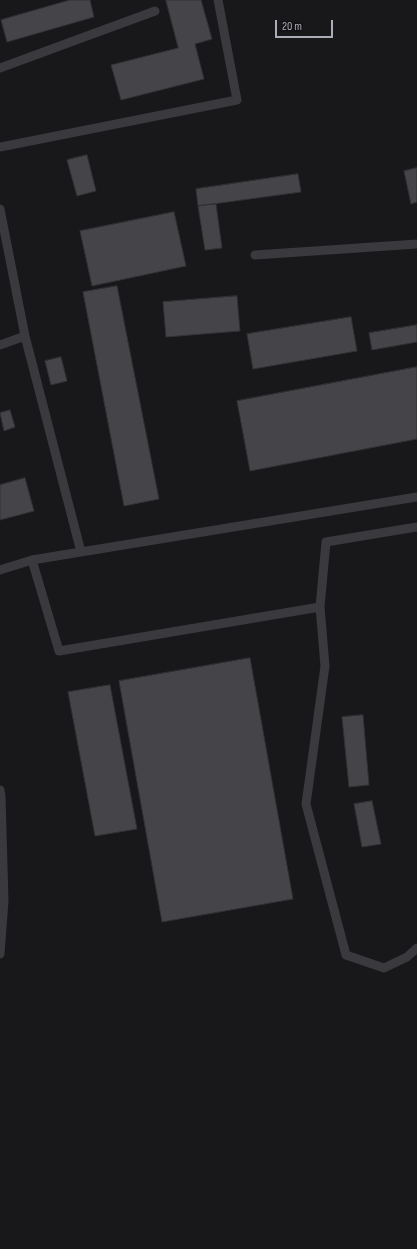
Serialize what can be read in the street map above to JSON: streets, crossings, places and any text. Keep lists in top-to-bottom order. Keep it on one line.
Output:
{"scale_bar":"20 m"}
